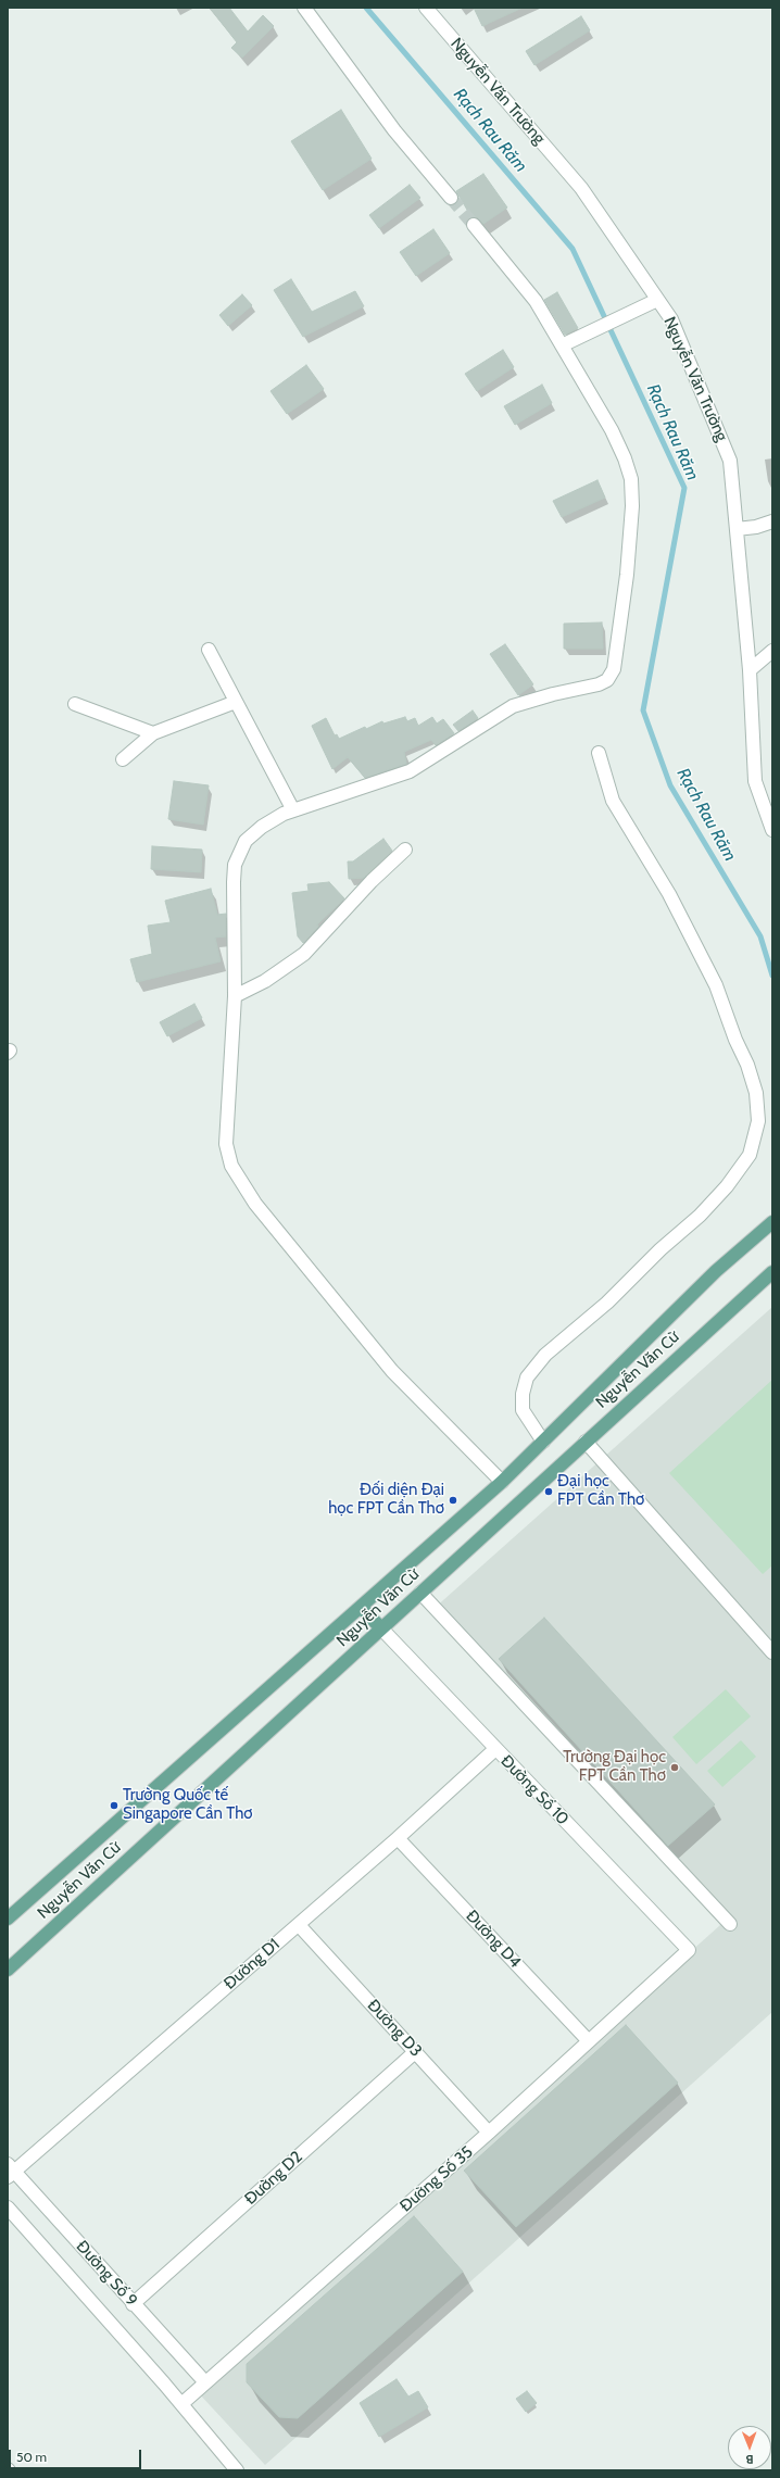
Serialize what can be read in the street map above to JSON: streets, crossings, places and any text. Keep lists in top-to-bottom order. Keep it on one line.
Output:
{"streets":{"main road":["Nguyễn Văn Cừ"],"street":["Nguyễn Văn Trường","Đường Số 10","Đường D4","Đường D1","Đường D3","Đường D2","Đường Số 35","Đường Số 9"]},"crossings":[["Nguyễn Văn Cừ","Đường Số 10"],["Đường Số 10","Đường D1"],["Đường Số 10","Đường Số 35"],["Đường D4","Đường D1"],["Đường D4","Đường Số 35"],["Đường D1","Đường D3"],["Đường D1","Đường Số 9"],["Đường D3","Đường D2"],["Đường D3","Đường Số 35"],["Đường D2","Đường Số 9"],["Đường Số 35","Đường Số 9"]],"water":["Rạch Rau Răm"],"places":["Đại học FPT Cần Thơ","Đối diện Đại học FPT Cần Thơ","Trường Đại học FPT Cần Thơ","Trường Quốc tế Singapore Cần Thơ"],"scale_bar":"50 m","north":"bottom"}
